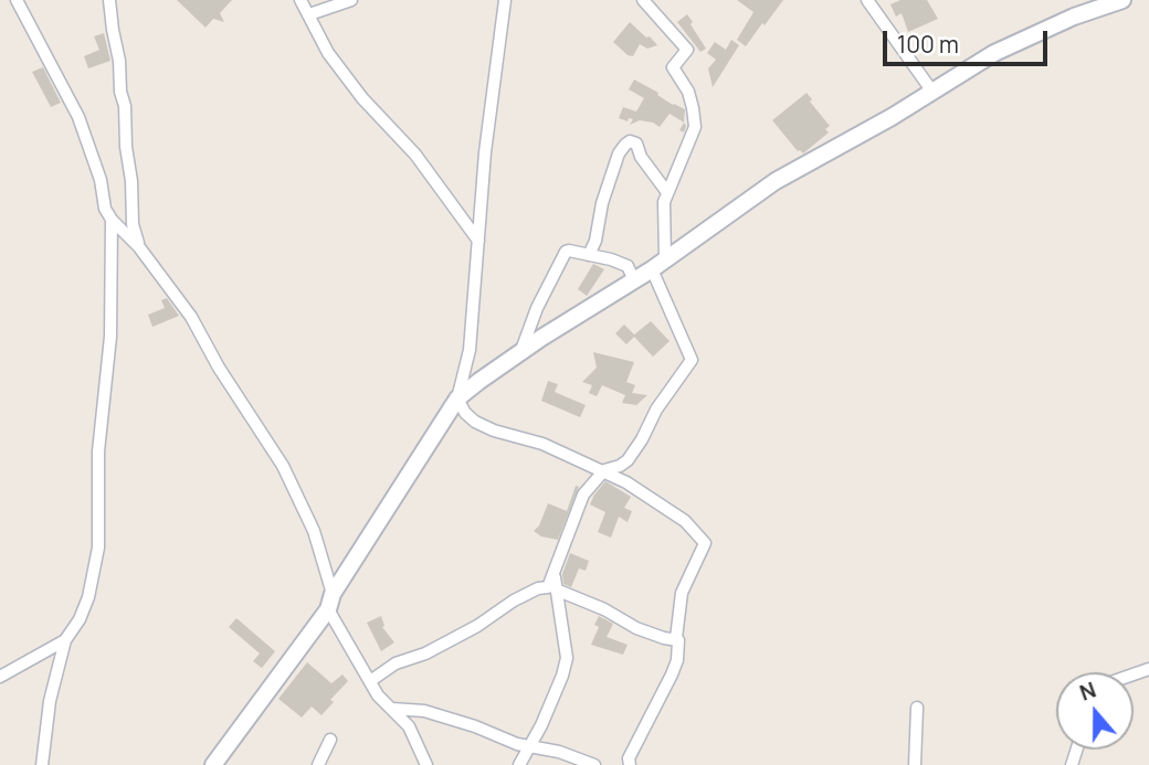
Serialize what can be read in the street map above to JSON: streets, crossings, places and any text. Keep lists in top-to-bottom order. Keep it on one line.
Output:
{"scale_bar":"100 m","north":"top"}
